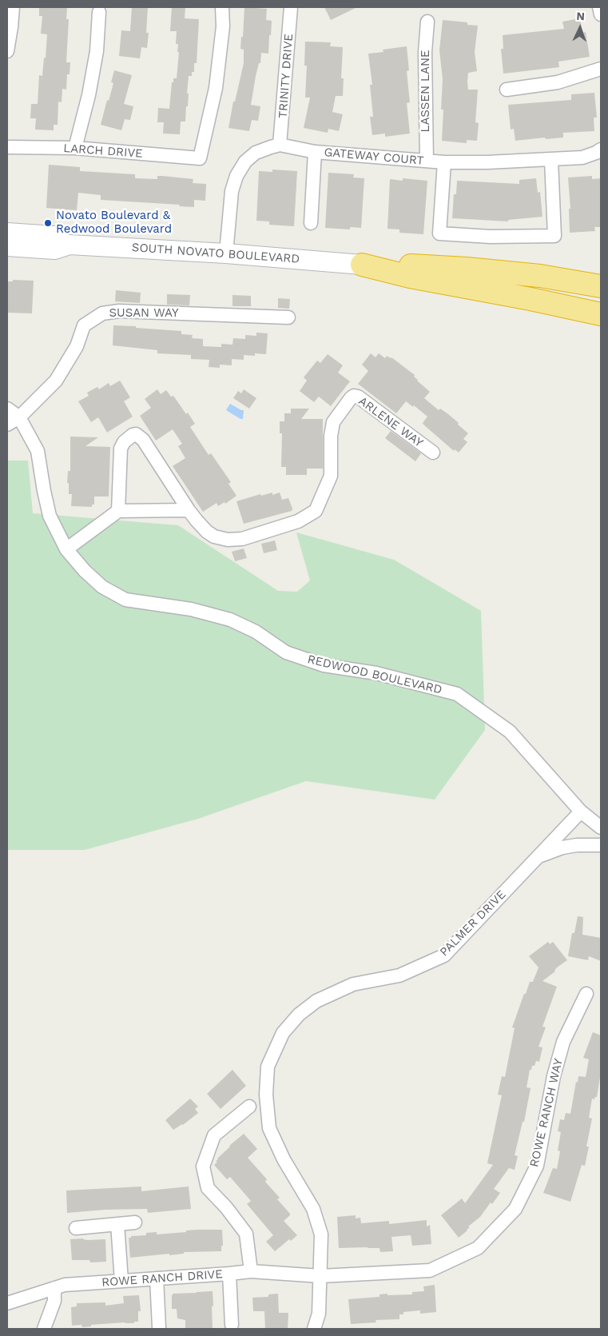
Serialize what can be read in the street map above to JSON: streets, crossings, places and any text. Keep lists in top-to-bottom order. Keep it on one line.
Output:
{"streets":{"main road":["SOUTH NOVATO BOULEVARD"],"street":["TRINITY DRIVE","LASSEN LANE","LARCH DRIVE","GATEWAY COURT","SUSAN WAY","ARLENE WAY","REDWOOD BOULEVARD","PALMER DRIVE","ROWE RANCH WAY","ROWE RANCH DRIVE"]},"crossings":[["TRINITY DRIVE","GATEWAY COURT"],["LASSEN LANE","GATEWAY COURT"],["GATEWAY COURT","SOUTH NOVATO BOULEVARD"],["SUSAN WAY","REDWOOD BOULEVARD"],["REDWOOD BOULEVARD","PALMER DRIVE"],["PALMER DRIVE","ROWE RANCH WAY"],["PALMER DRIVE","ROWE RANCH DRIVE"],["ROWE RANCH WAY","ROWE RANCH DRIVE"]],"places":["Novato Boulevard & Redwood Boulevard"],"north":"top"}
